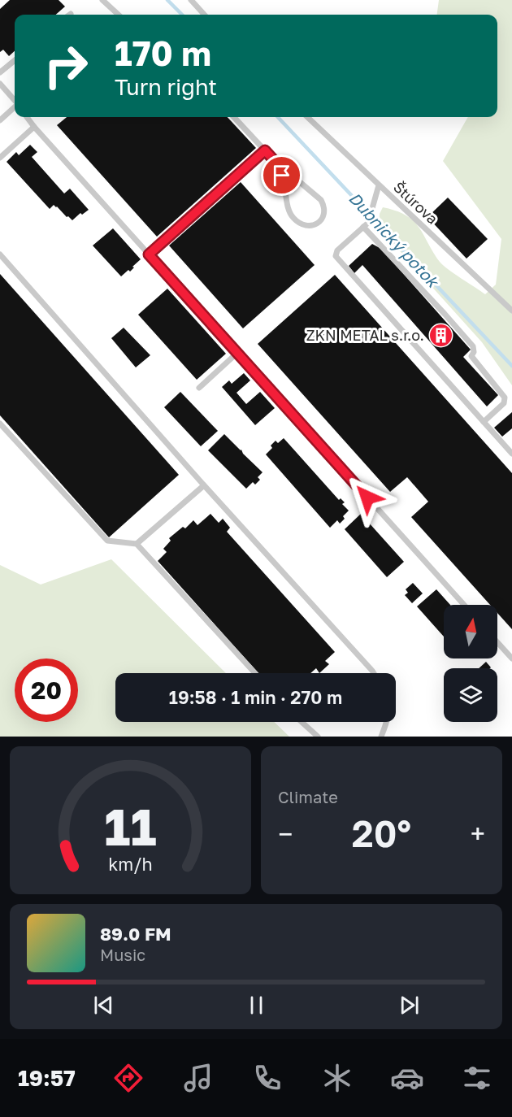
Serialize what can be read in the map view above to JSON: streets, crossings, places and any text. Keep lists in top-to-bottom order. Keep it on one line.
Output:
{"streets":{"lane":["Štúrova"]},"water":["Dubnický potok"],"places":{"building":["ZKN METAL s.r.o."]},"north":"top","page":{"turn":["170 m","Turn right"],"limit":"20","trip":"19:58 · 1 min · 270 m","tile":"Climate","heat":["−","20°","+"],"song":["89.0 FM","Music"],"tabs":"19:57","gauge":["11","km/h"]}}
